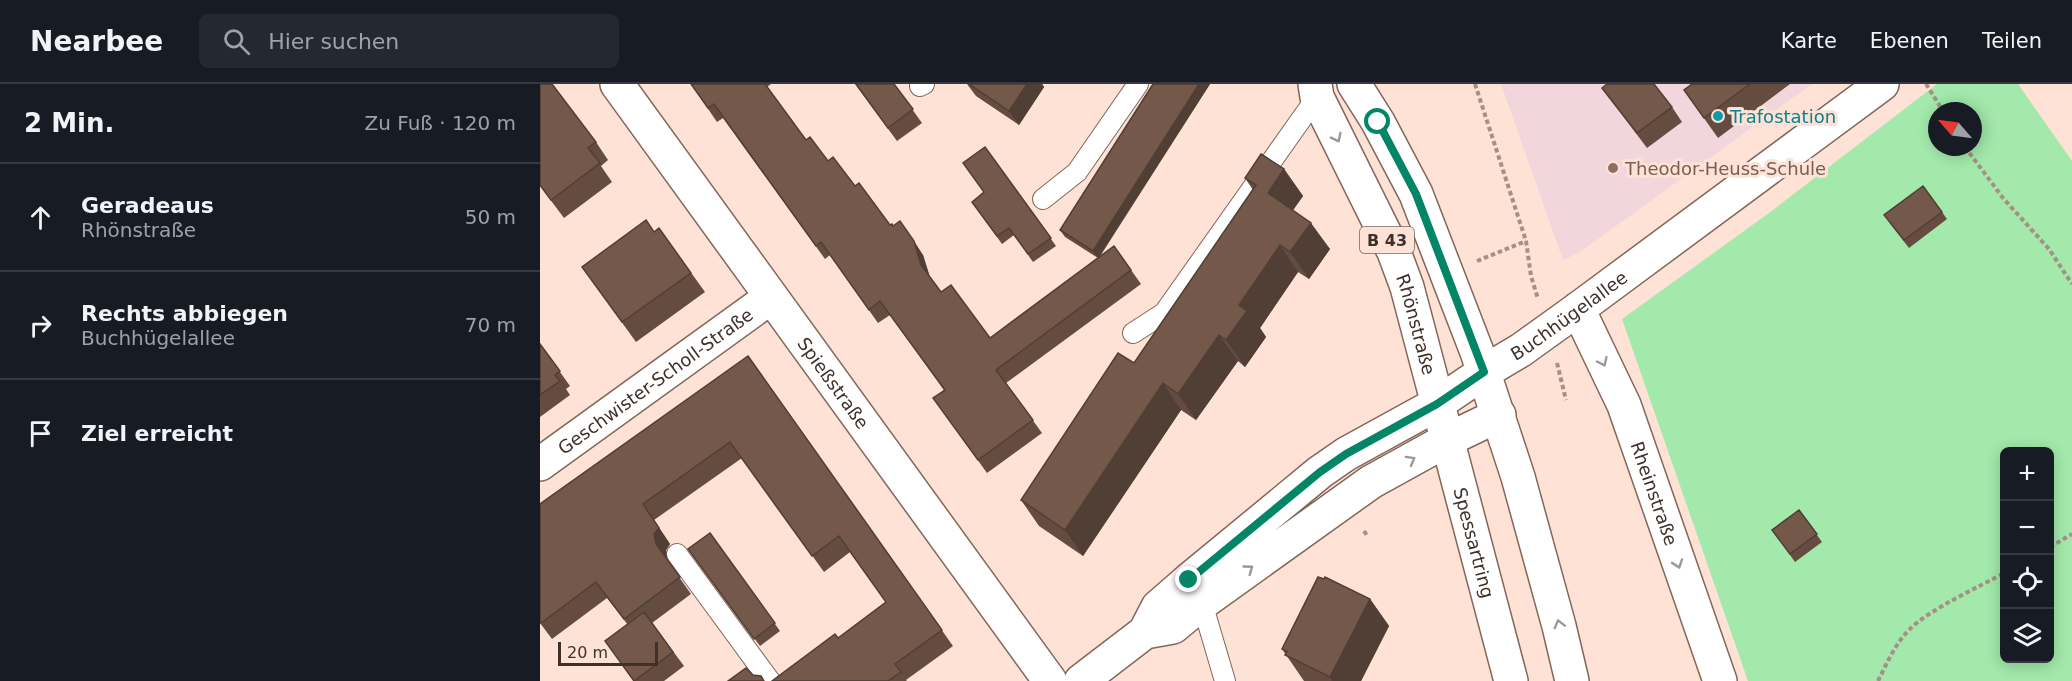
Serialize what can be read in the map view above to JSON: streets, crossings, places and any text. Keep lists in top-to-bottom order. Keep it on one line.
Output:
{"streets":{"street":["B 43","Buchhügelallee","Rhönstraße","Geschwister-Scholl-Straße","Spießstraße","Rheinstraße","Spessartring"]},"crossings":[["B 43","Buchhügelallee"],["Buchhügelallee","Rhönstraße"],["Buchhügelallee","Rheinstraße"],["Buchhügelallee","Spessartring"],["Rhönstraße","Spessartring"],["Geschwister-Scholl-Straße","Spießstraße"]],"places":["Trafostation","Theodor-Heuss-Schule"],"scale_bar":"20 m","north":"top left","page":{"header":"Nearbee","search":"Hier suchen","nav":["Karte","Ebenen","Teilen"],"heading":["2 Min.","Zu Fuß · 120 m"],"list":[["Geradeaus","Rhönstraße","50 m"],["Rechts abbiegen","Buchhügelallee","70 m"],"Ziel erreicht"],"map_buttons":["+","−"],"scale":"20 m"}}
